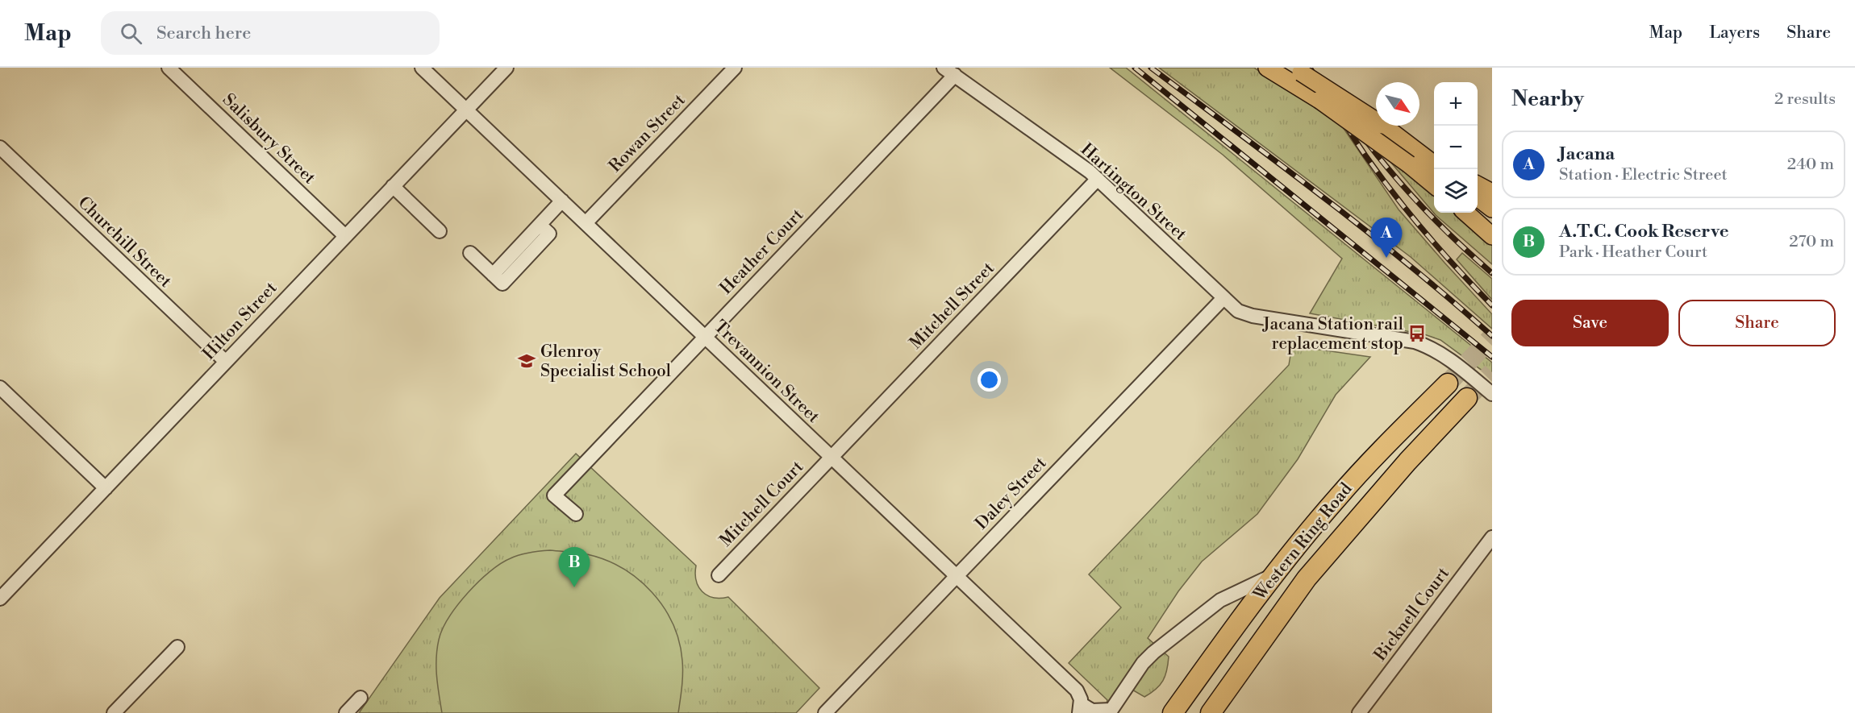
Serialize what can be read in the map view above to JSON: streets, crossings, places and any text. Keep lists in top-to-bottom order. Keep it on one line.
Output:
{"streets":{"highway":["Western Ring Road"],"street":["Rowan Street","Salisbury Street","Hartington Street","Churchill Street","Heather Court","Mitchell Street","Hilton Street","Trevannion Street","Daley Street","Mitchell Court","Bicknell Court"]},"crossings":[["Rowan Street","Trevannion Street"],["Salisbury Street","Hilton Street"],["Hartington Street","Heather Court"],["Hartington Street","Mitchell Street"],["Hartington Street","Daley Street"],["Churchill Street","Hilton Street"],["Heather Court","Trevannion Street"],["Mitchell Street","Trevannion Street"],["Mitchell Street","Mitchell Court"],["Hilton Street","Trevannion Street"],["Trevannion Street","Daley Street"],["Trevannion Street","Mitchell Court"]],"places":{"bus stop":["Jacana Station rail replacement stop"],"school or university":["Glenroy Specialist School"]},"north":"bottom right","page":{"header":"Map","search":"Search here","nav":["Map","Layers","Share"],"heading":["Nearby","2 results"],"map_buttons":["+","−"],"list":[{"mark":"A","name":"Jacana","note":"Station · Electric Street","value":"240 m"},{"mark":"B","name":"A.T.C. Cook Reserve","note":"Park · Heather Court","value":"270 m"}],"pins":["A","B"],"buttons":["Save","Share"]}}
